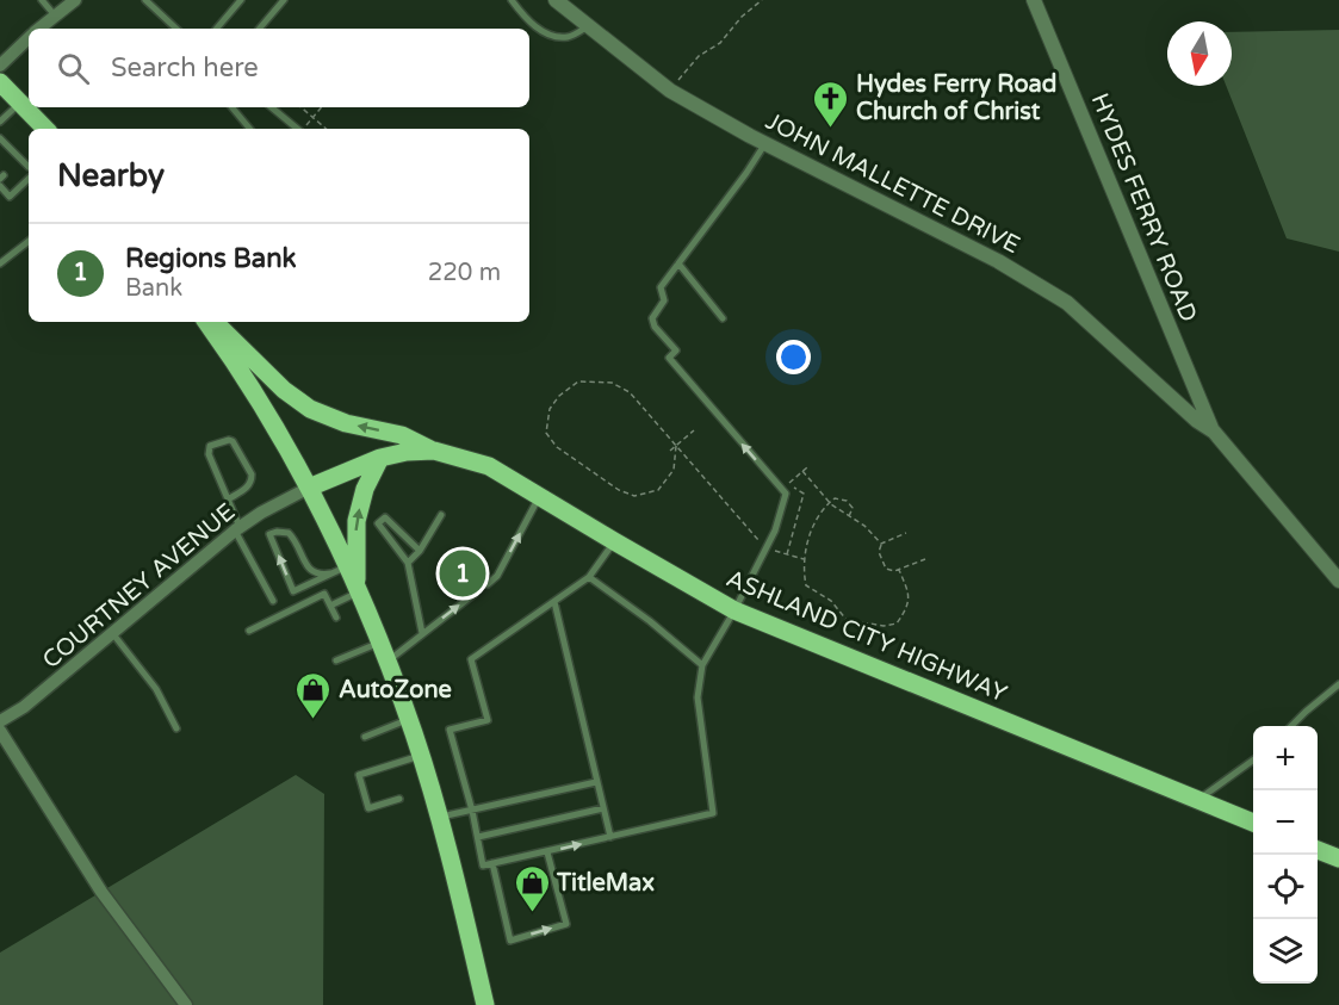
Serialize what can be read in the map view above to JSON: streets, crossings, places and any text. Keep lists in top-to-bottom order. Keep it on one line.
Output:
{"streets":{"main road":["ASHLAND CITY HIGHWAY"],"street":["JOHN MALLETTE DRIVE","HYDES FERRY ROAD","COURTNEY AVENUE"]},"crossings":[["JOHN MALLETTE DRIVE","HYDES FERRY ROAD"],["COURTNEY AVENUE","ASHLAND CITY HIGHWAY"]],"places":{"church":["Hydes Ferry Road Church of Christ"],"shop":["AutoZone","TitleMax"]},"north":"bottom","page":{"search":"Search here","heading":"Nearby","list":[{"mark":"1","name":"Regions Bank","note":"Bank","value":"220 m"}],"pins":"1","map_buttons":["+","−"]}}
